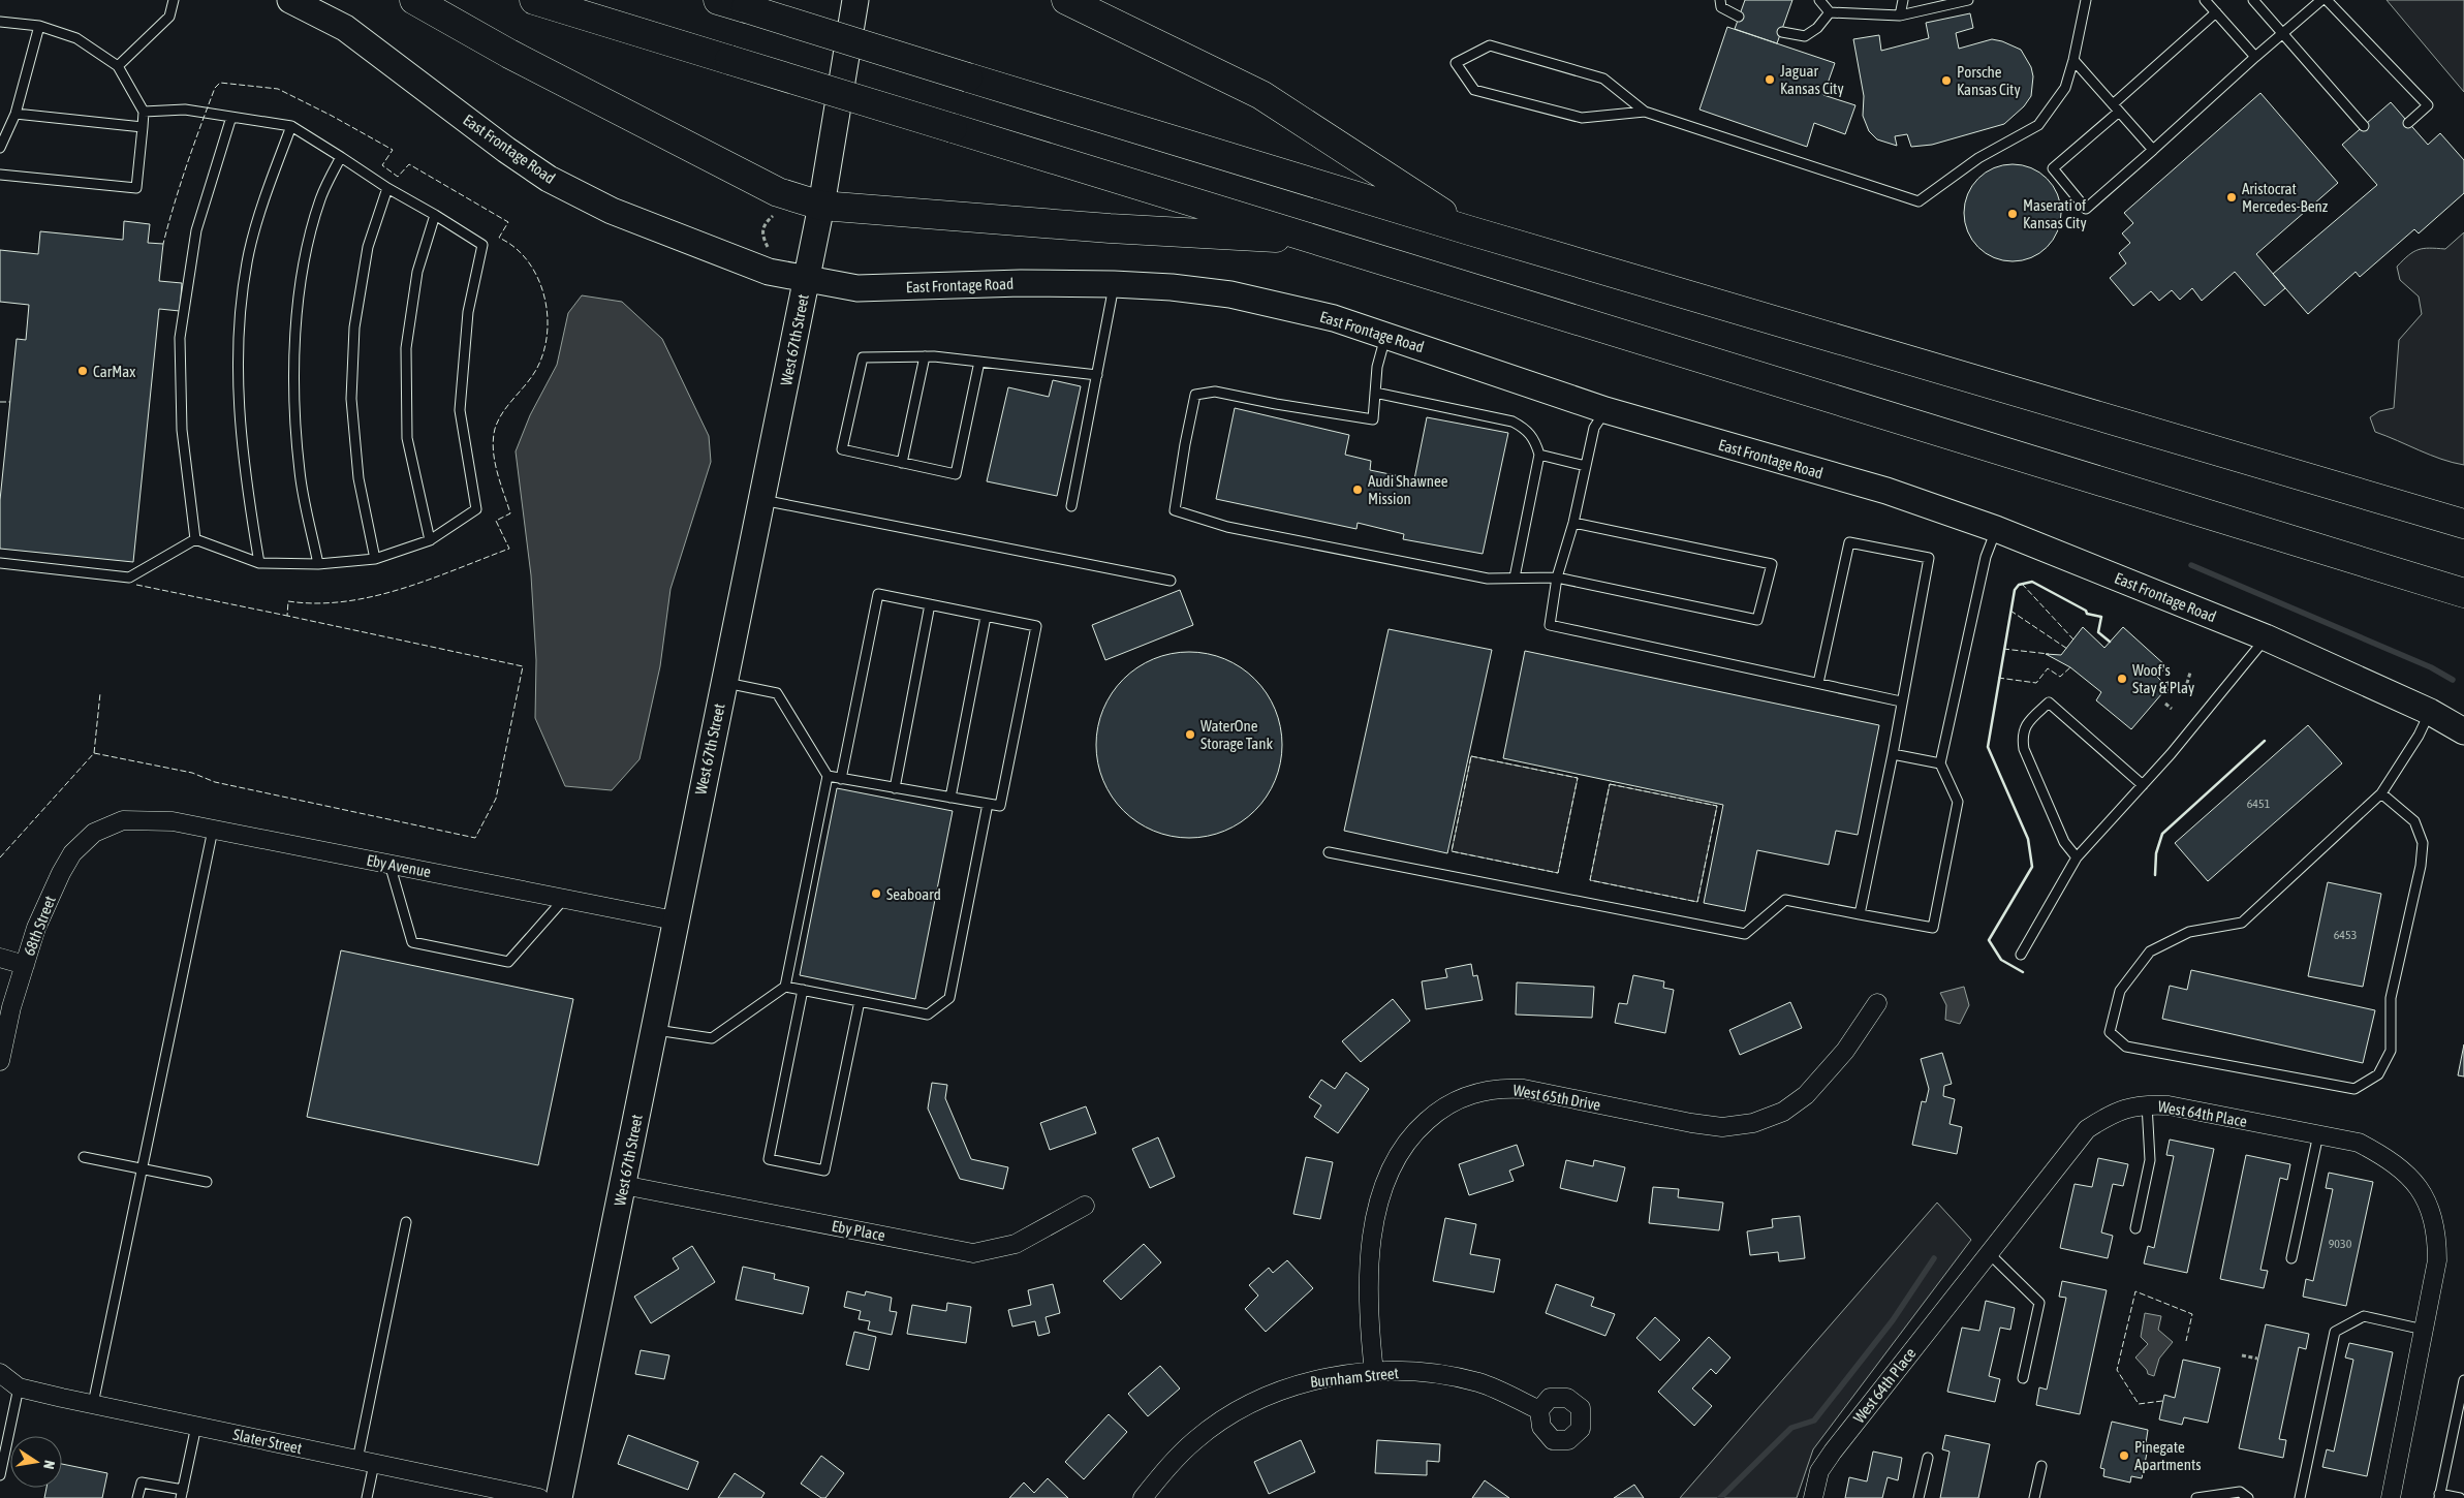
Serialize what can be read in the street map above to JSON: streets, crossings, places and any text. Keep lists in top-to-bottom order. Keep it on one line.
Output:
{"streets":{"street":["East Frontage Road","West 67th Street","Eby Avenue","68th Street","West 65th Drive","West 64th Place","Eby Place","Burnham Street","Slater Street"]},"crossings":[["East Frontage Road","West 67th Street"],["West 67th Street","Eby Avenue"],["West 67th Street","Eby Place"],["Eby Avenue","68th Street"],["West 65th Drive","Burnham Street"]],"places":["Jaguar Kansas City","Porsche Kansas City","Aristocrat Mercedes-Benz","Maserati of Kansas City","CarMax","Audi Shawnee Mission","Woof's Stay & Play","WaterOne Storage Tank","Seaboard","Pinegate Apartments"],"house_numbers":["6451","6453","9030"],"north":"right"}
